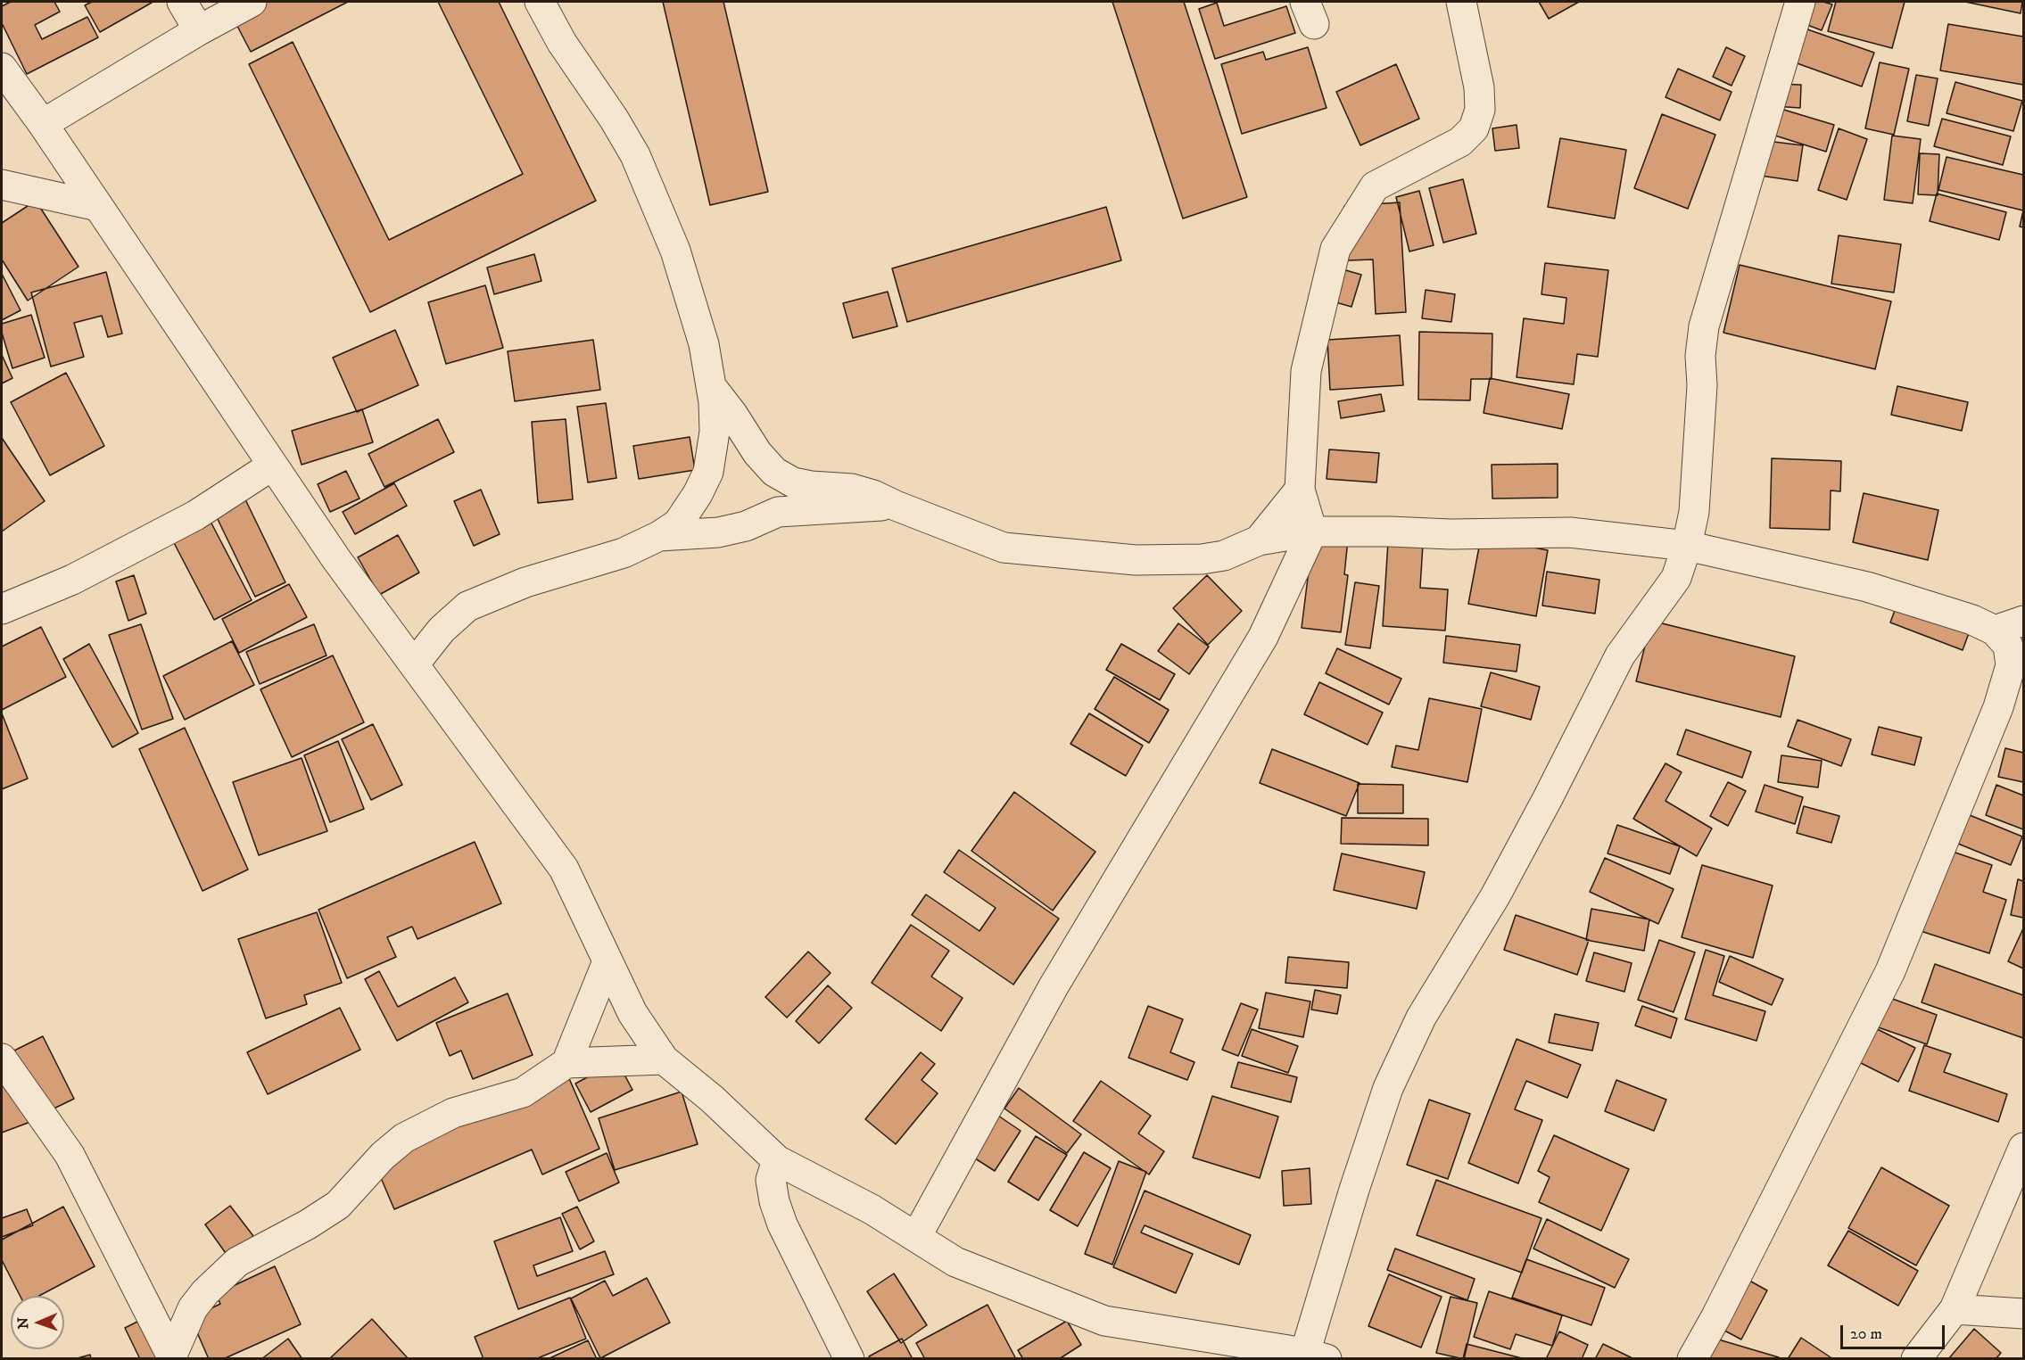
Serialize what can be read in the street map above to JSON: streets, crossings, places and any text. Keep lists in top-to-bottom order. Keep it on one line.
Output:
{"scale_bar":"20 m","north":"left"}
